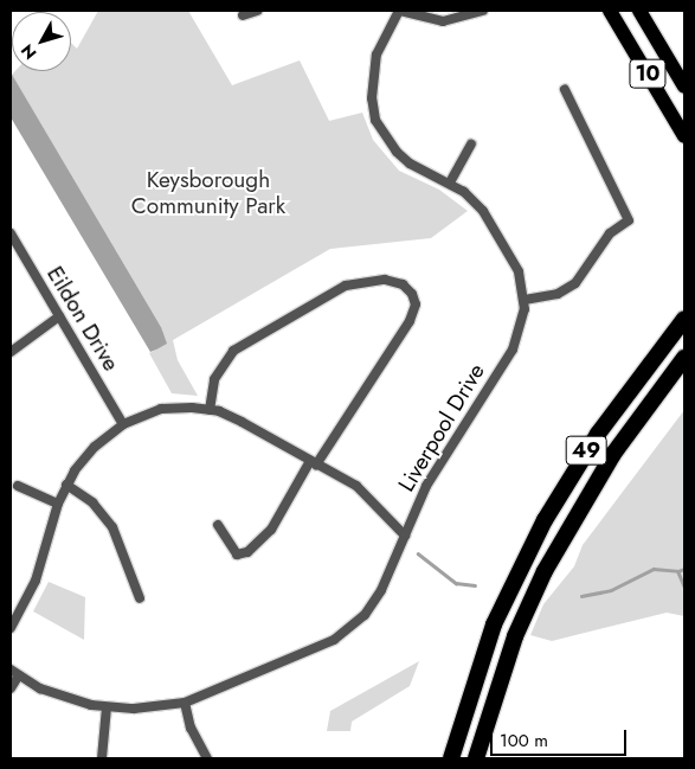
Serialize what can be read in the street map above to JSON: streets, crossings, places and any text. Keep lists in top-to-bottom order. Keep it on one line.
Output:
{"streets":{"highway":["49"],"main road":["10"],"street":["Eildon Drive","Liverpool Drive"]},"parks":["Keysborough Community Park"],"scale_bar":"100 m","north":"bottom left"}
